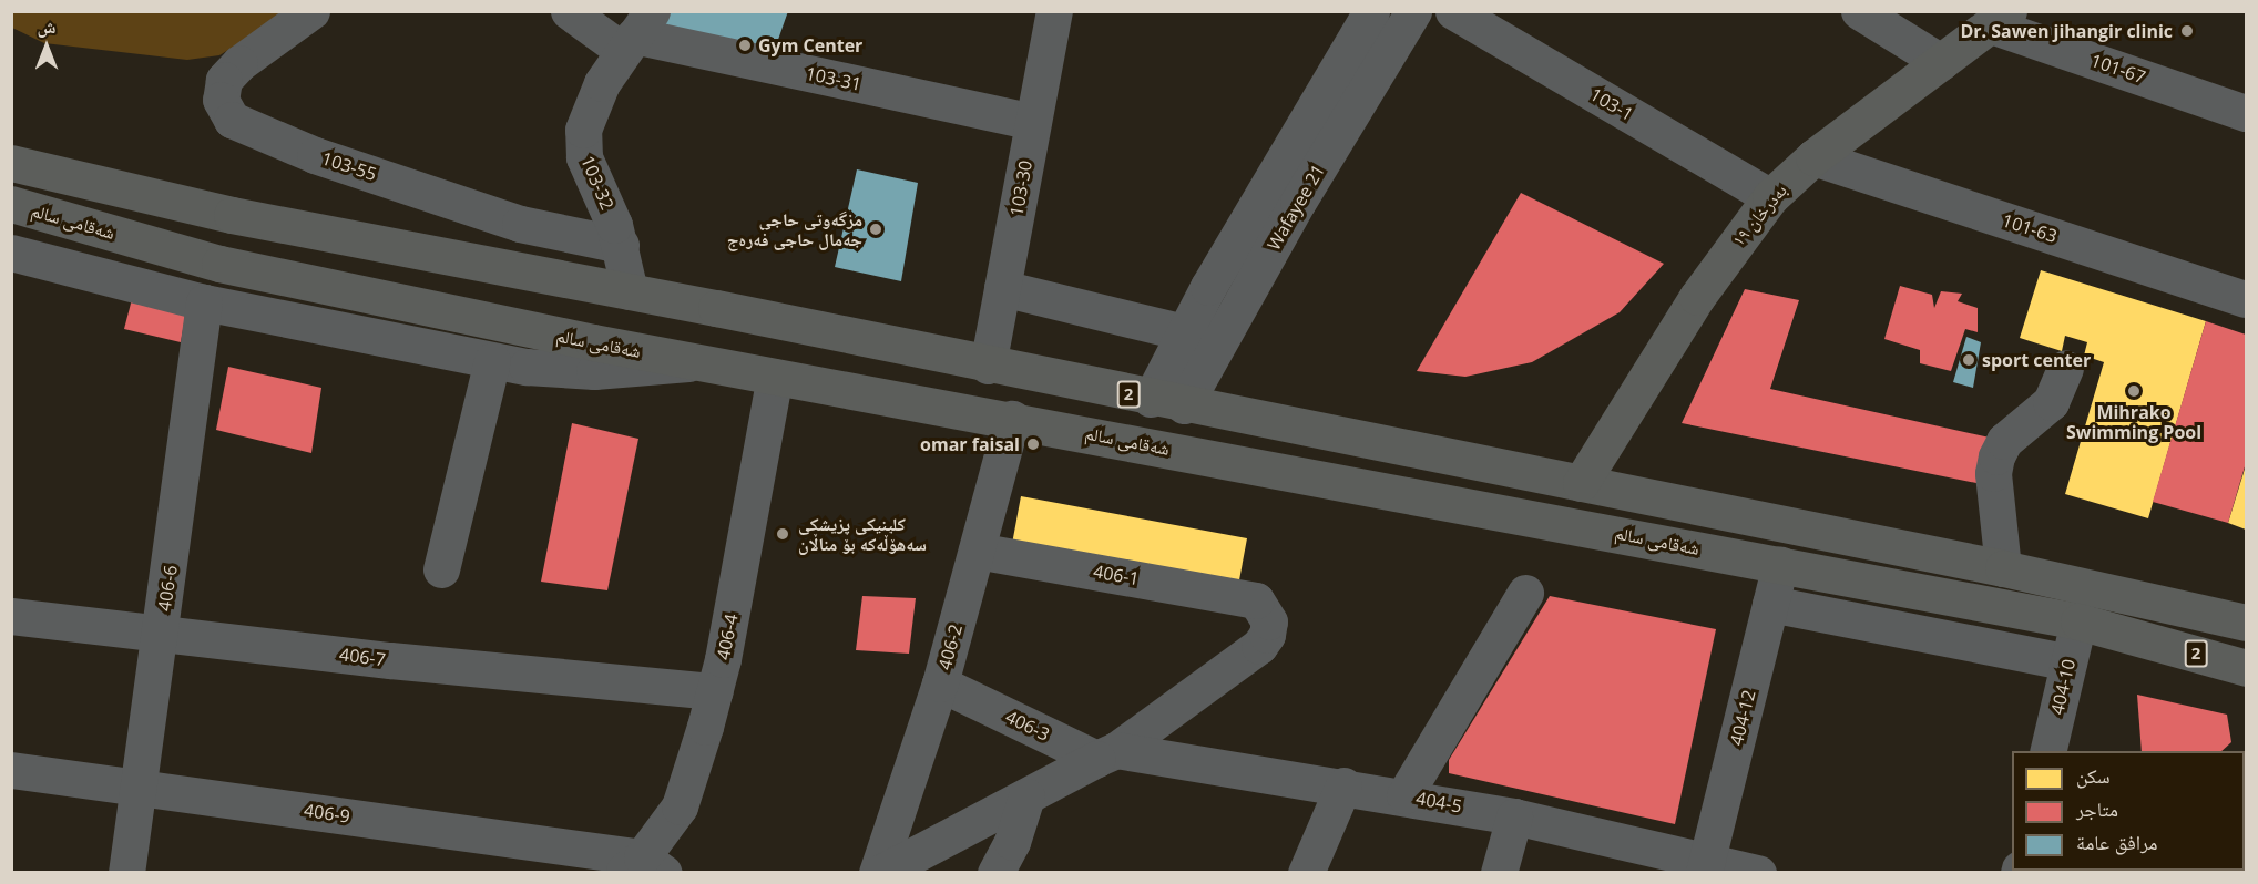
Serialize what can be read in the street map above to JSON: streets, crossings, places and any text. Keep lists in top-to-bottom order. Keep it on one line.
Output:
{"streets":{"main road":["بەدرخان ١٩","شەقامی سالم","2"],"street":["101-67","103-31","103-1","103-55","103-32","103-30","Wafayee 21","101-63","406-1","406-6","406-4","406-2","406-7","404-10","404-12","406-3","404-5","406-9"]},"crossings":[["101-67","بەدرخان ١٩"],["103-31","103-32"],["103-31","103-30"],["103-1","بەدرخان ١٩"],["103-55","103-32"],["103-32","2"],["103-30","2"],["Wafayee 21","2"],["بەدرخان ١٩","101-63"],["بەدرخان ١٩","2"],["شەقامی سالم","406-4"],["شەقامی سالم","406-2"],["شەقامی سالم","404-10"],["شەقامی سالم","404-12"],["406-1","406-2"],["406-1","406-3"],["406-1","404-5"],["406-6","406-7"],["406-6","406-9"],["406-4","406-7"],["406-4","406-9"],["406-2","406-3"],["404-12","404-5"],["406-3","404-5"]],"places":["Dr. Sawen jihangir clinic","Gym Center","مزگه‌وتی حاجی جەمال حاجی فەرەج","sport center","Mihrako Swimming Pool","omar faisal","کلینیکی پزیشکی سەهۆڵەکە بۆ مناڵان"],"legend":["سكن","متاجر","مرافق عامة"],"north":"top"}
